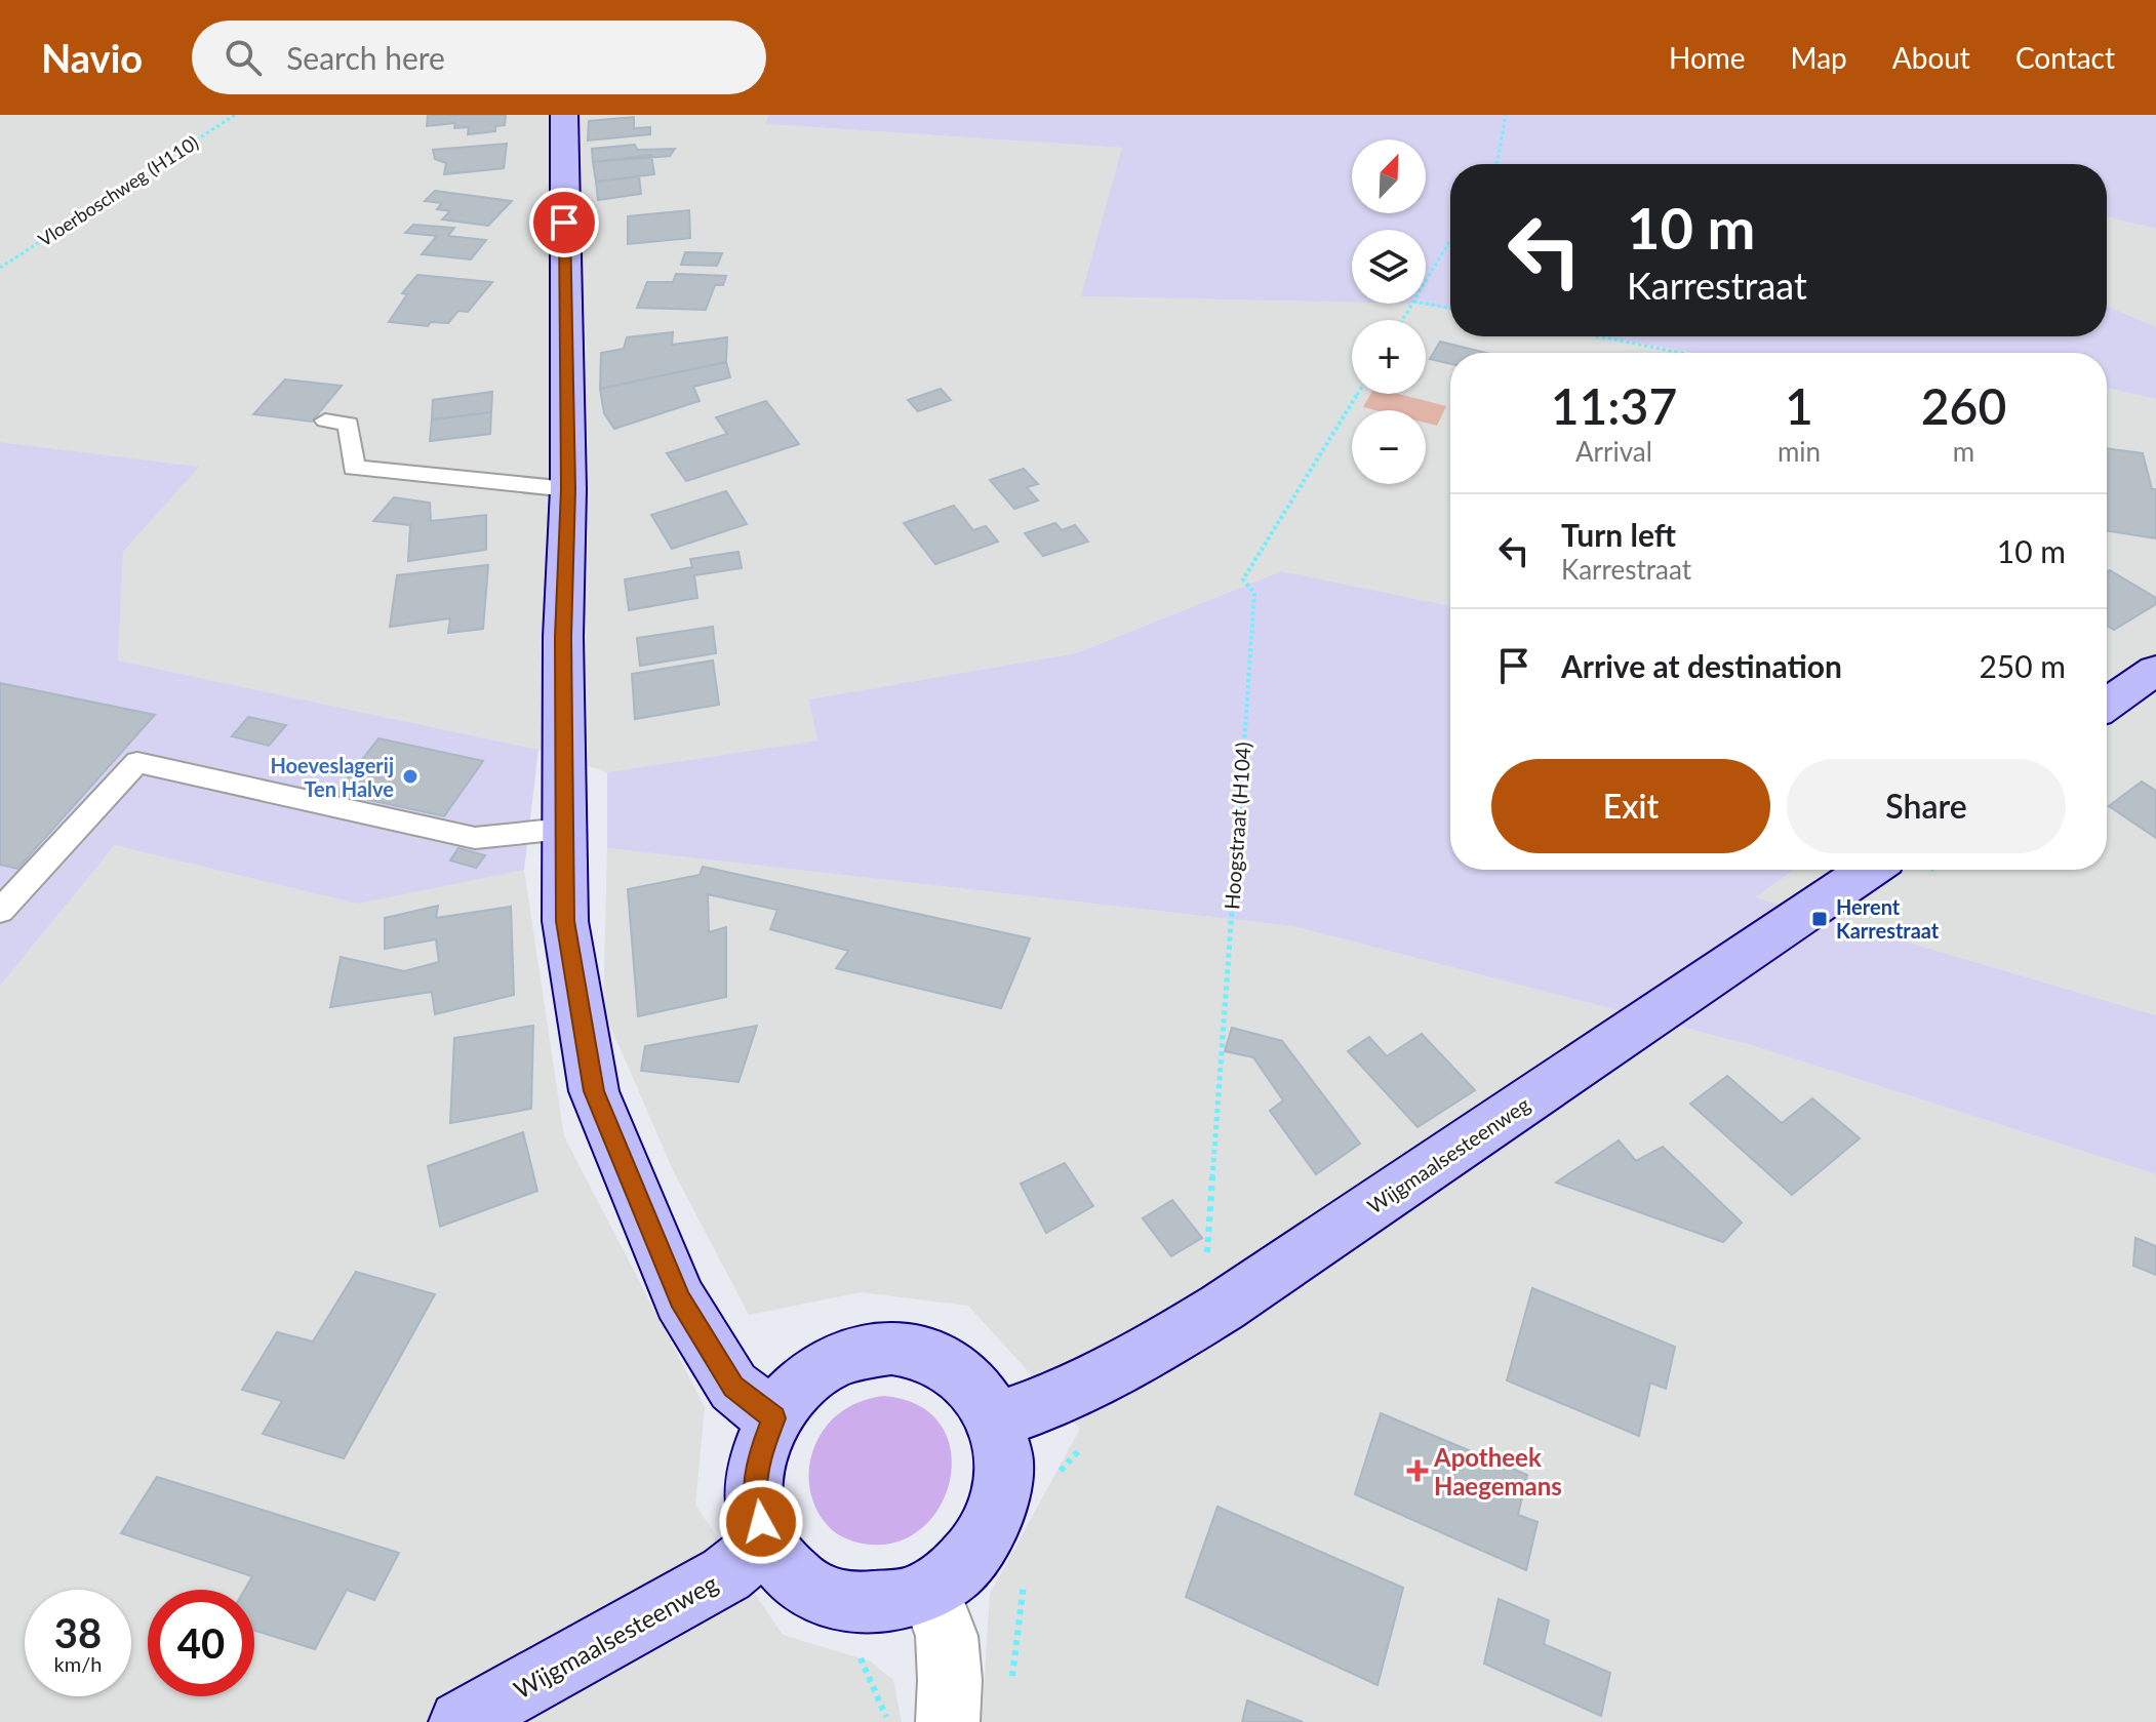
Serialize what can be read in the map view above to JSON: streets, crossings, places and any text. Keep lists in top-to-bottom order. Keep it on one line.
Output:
{"streets":{"street":["Wijgmaalsesteenweg"],"path":["Vloerboschweg (H110)","Hoogstraat (H104)"]},"crossings":[["Hoogstraat (H104)","Wijgmaalsesteenweg"]],"places":{"other":["Hoeveslagerij Ten Halve"],"transit":["Herent Karrestraat"],"health":["Apotheek Haegemans"]},"north":"top right","page":{"header":"Navio","search":"Search here","nav":["Home","Map","About","Contact"],"map_buttons":["+","−"],"turn":["10 m","Karrestraat"],"eta":["11:37","Arrival","1","min","260","m"],"list":[{"name":"Turn left","note":"Karrestraat","value":"10 m"},{"name":"Arrive at destination","value":"250 m"}],"buttons":["Exit","Share"],"speed":"38 km/h","limit":"40"}}
